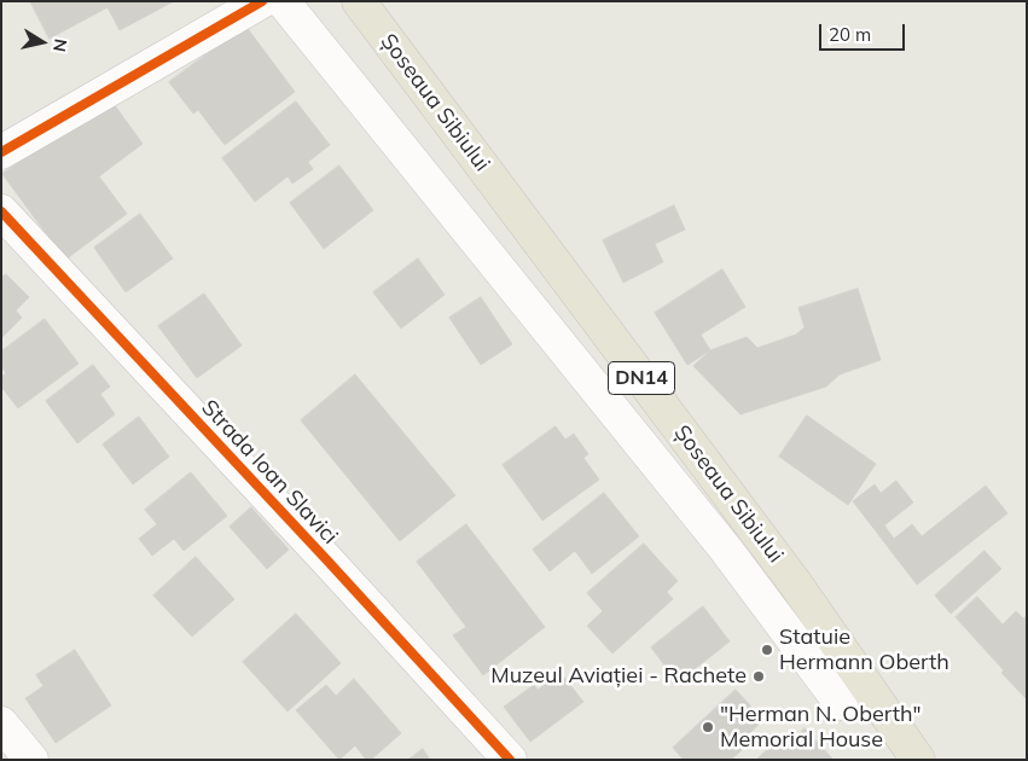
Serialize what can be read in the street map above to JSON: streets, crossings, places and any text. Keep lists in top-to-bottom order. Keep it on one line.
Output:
{"streets":{"main road":["Șoseaua Sibiului","DN14"],"street":["Strada Ioan Slavici"]},"places":["Statuie Hermann Oberth","Muzeul Aviației - Rachete","\"Herman N. Oberth\" Memorial House"],"scale_bar":"20 m","north":"right"}
